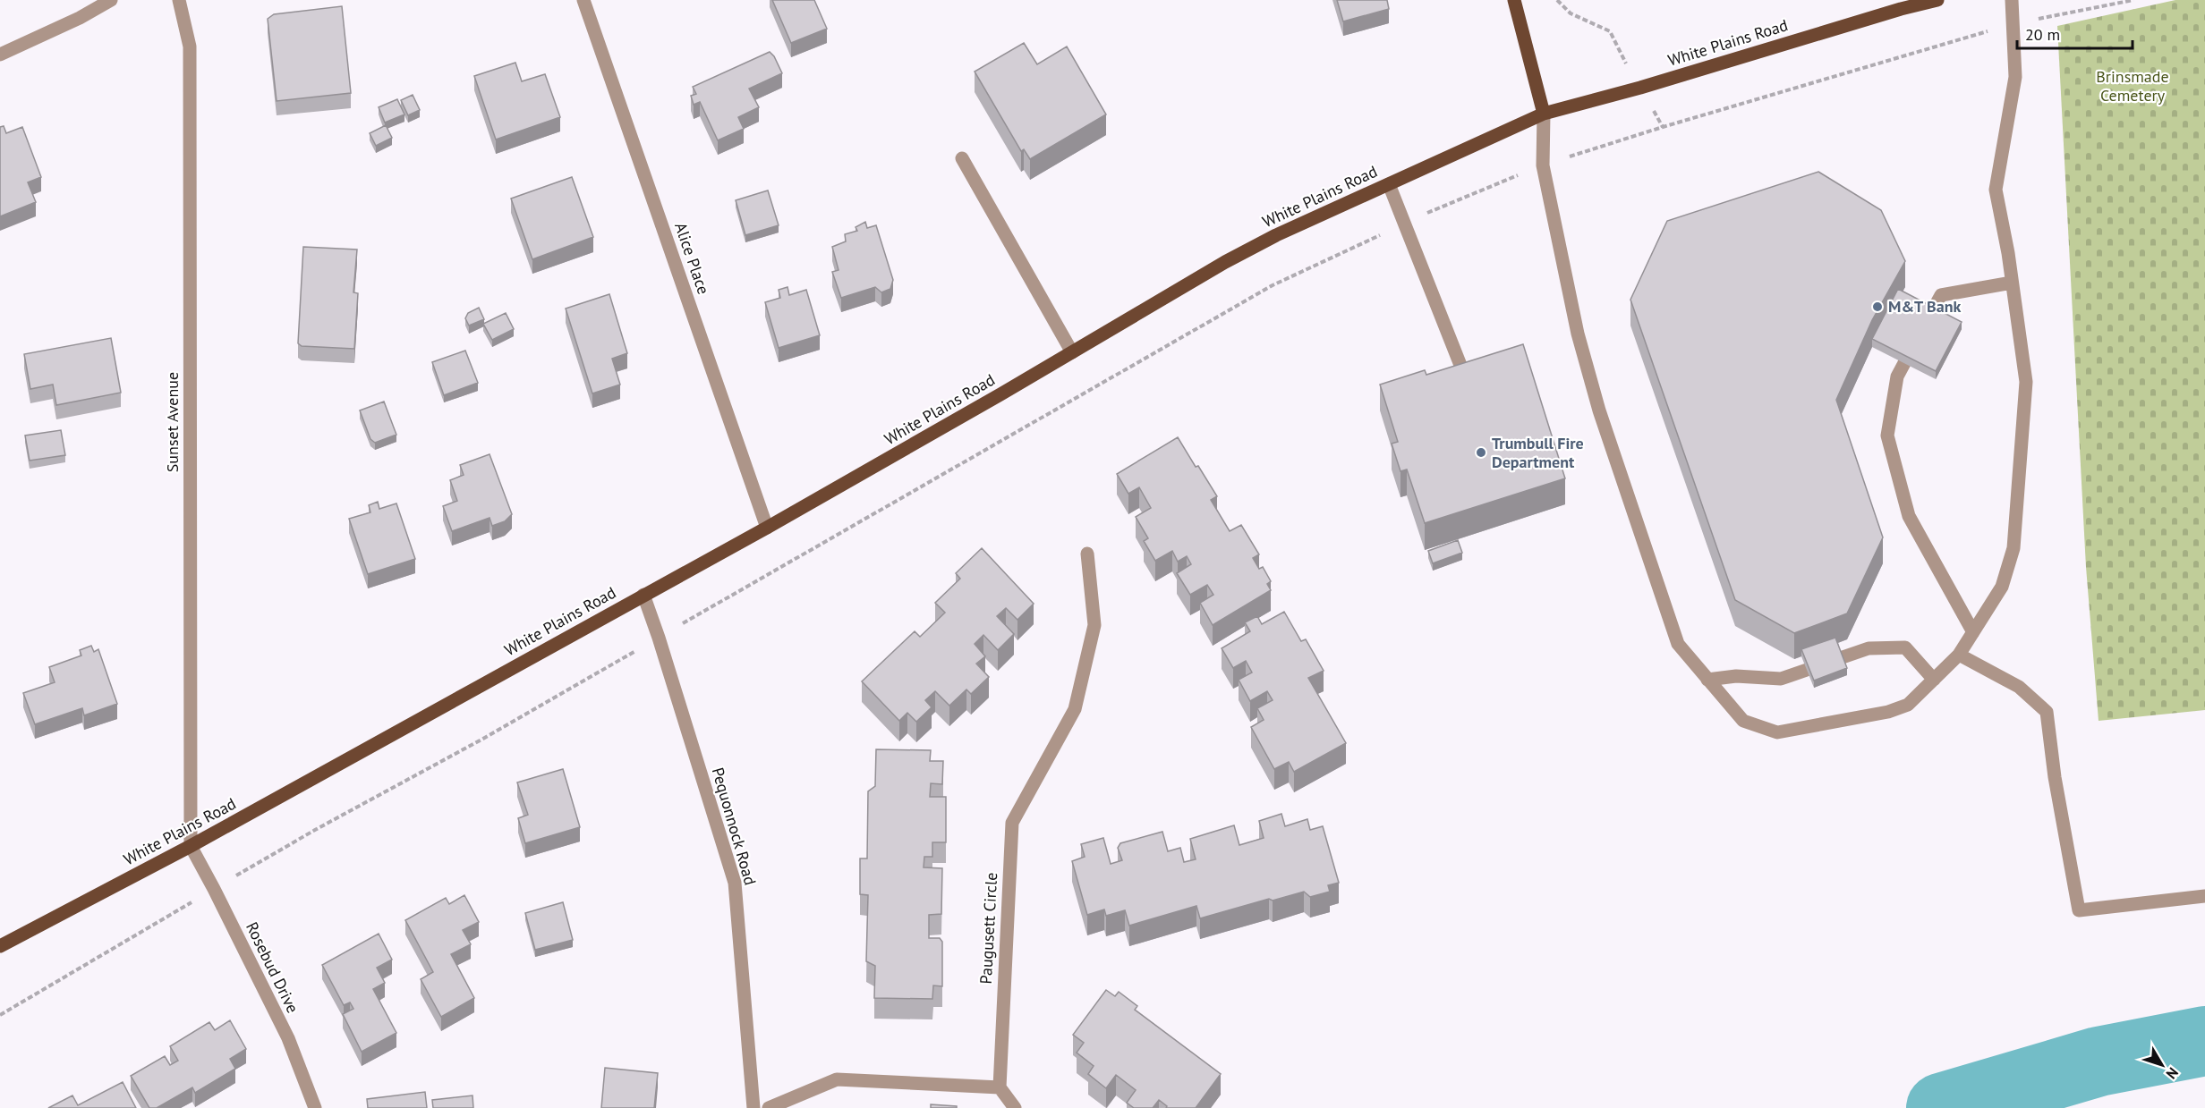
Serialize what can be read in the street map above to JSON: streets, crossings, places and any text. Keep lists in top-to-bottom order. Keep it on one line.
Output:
{"streets":{"main road":["White Plains Road"],"street":["Alice Place","Sunset Avenue","Pequonnock Road","Paugusett Circle","Rosebud Drive"]},"crossings":[["White Plains Road","Alice Place"],["White Plains Road","Sunset Avenue"],["White Plains Road","Pequonnock Road"],["White Plains Road","Rosebud Drive"],["Sunset Avenue","Rosebud Drive"]],"parks":["Brinsmade Cemetery"],"places":["M&T Bank","Trumbull Fire Department"],"scale_bar":"20 m","north":"bottom right"}
